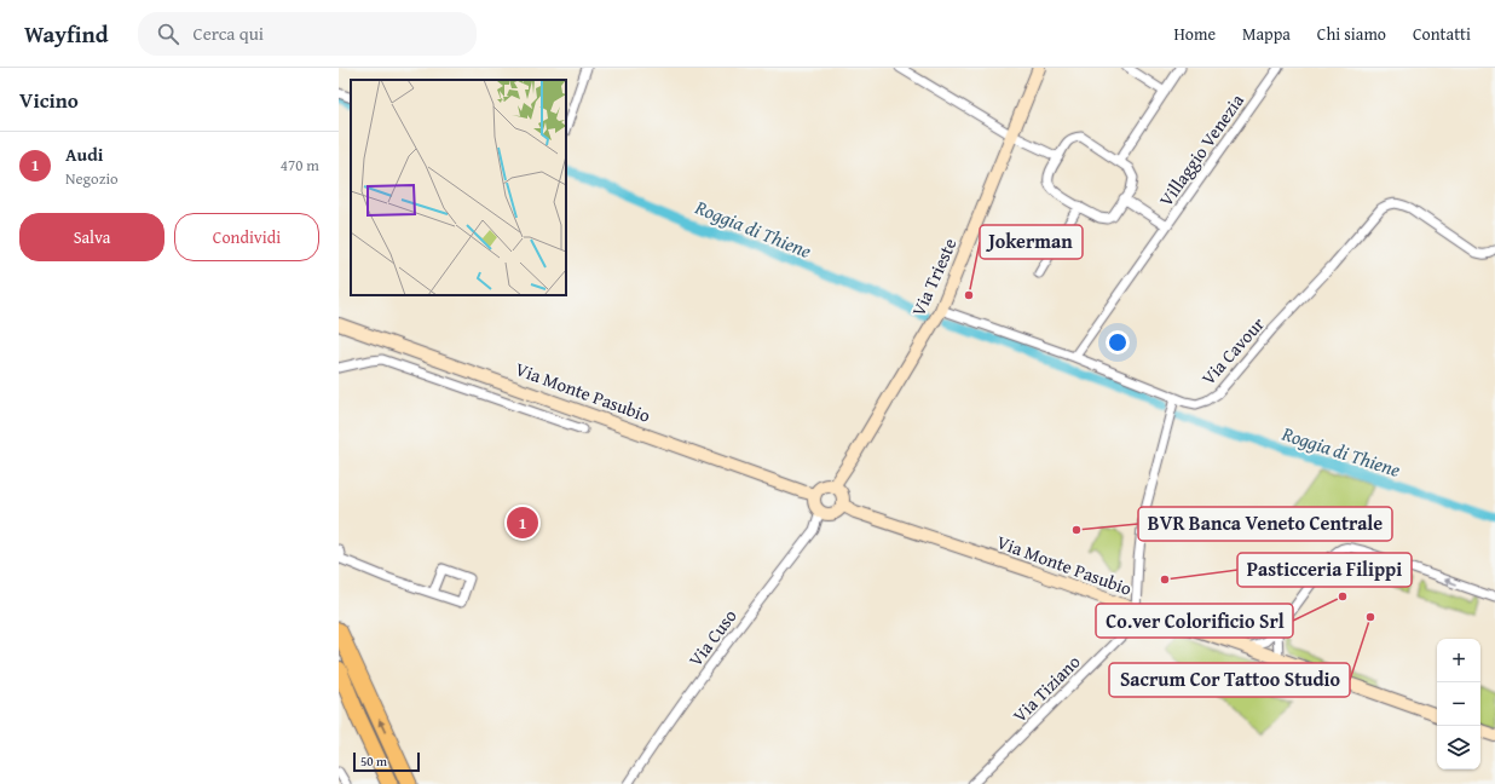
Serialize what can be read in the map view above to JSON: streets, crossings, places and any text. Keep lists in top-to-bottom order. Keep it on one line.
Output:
{"streets":{"main road":["Via Trieste","Via Monte Pasubio"],"street":["Villaggio Venezia","Via Cavour","Via Cuso","Via Tiziano"]},"crossings":[["Villaggio Venezia","Via Cavour"],["Via Trieste","Via Cavour"],["Via Trieste","Via Monte Pasubio"],["Via Trieste","Via Cuso"],["Via Monte Pasubio","Via Cuso"],["Via Monte Pasubio","Via Tiziano"]],"water":["Roggia di Thiene"],"places":["Jokerman","BVR Banca Veneto Centrale","Pasticceria Filippi","Co.ver Colorificio Srl","Sacrum Cor Tattoo Studio"],"scale_bar":"50 m","page":{"header":"Wayfind","search":"Cerca qui","nav":["Home","Mappa","Chi siamo","Contatti"],"heading":"Vicino","list":[{"mark":"1","name":"Audi","note":"Negozio","value":"470 m"}],"buttons":["Salva","Condividi"],"pins":"1","map_buttons":["+","−"],"scale":"50 m"}}
